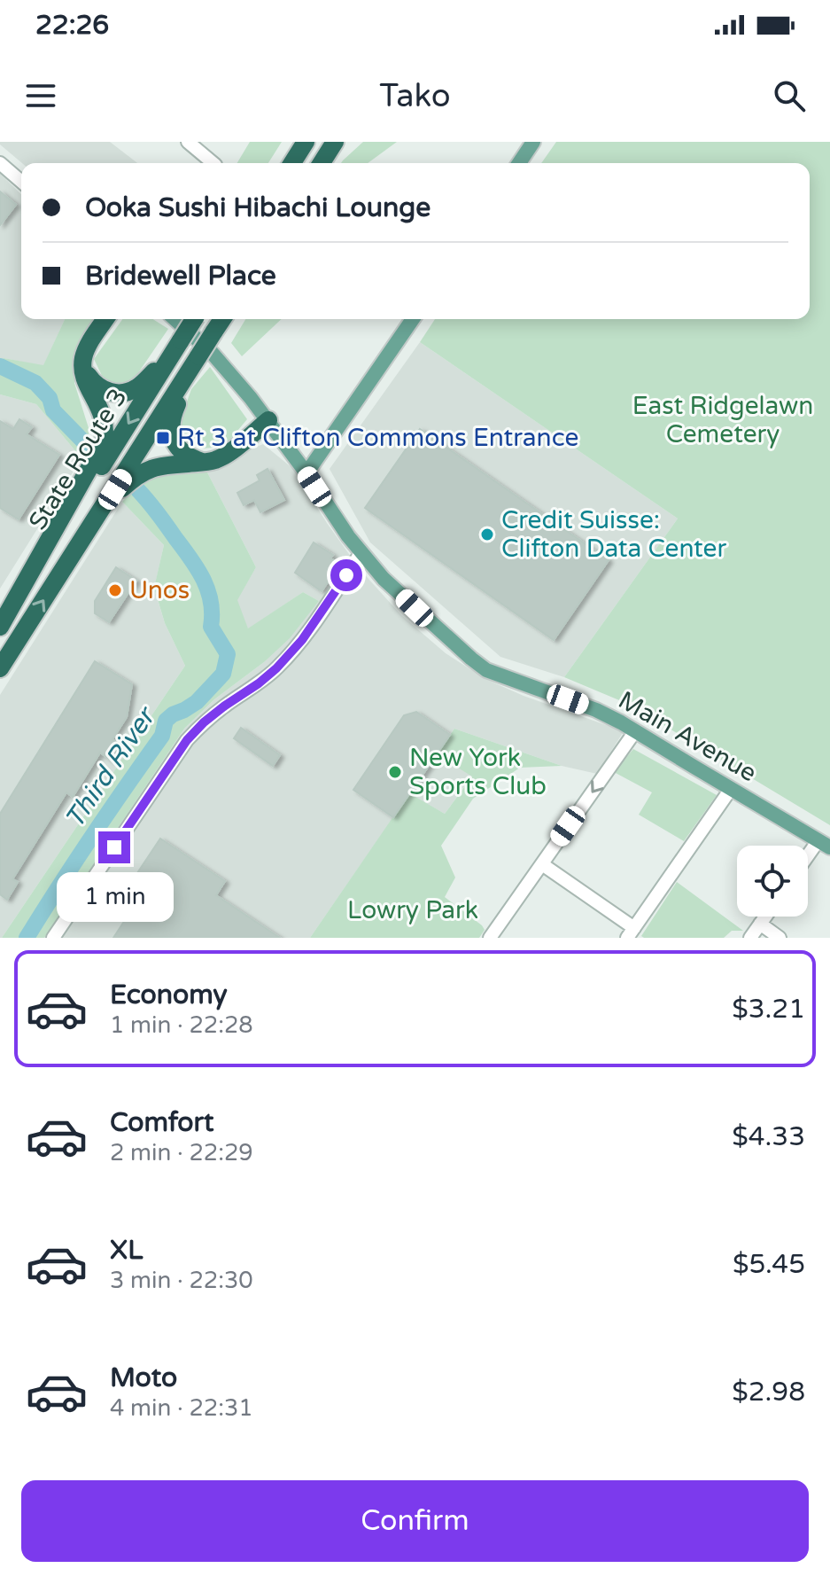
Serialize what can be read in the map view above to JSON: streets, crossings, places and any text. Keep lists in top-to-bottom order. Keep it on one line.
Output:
{"streets":{"highway":["State Route 3"],"main road":["Main Avenue"]},"water":["Third River"],"parks":["East Ridgelawn Cemetery","Lowry Park"],"places":{"transit":["Rt 3 at Clifton Commons Entrance"],"other":["Credit Suisse: Clifton Data Center","Unos","New York Sports Club"]},"page":{"status":"22:26","header":"Tako","banner":["Ooka Sushi Hibachi Lounge","Bridewell Place"],"bubble":"1 min","list":[{"name":"Economy","note":"1 min · 22:28","value":"$3.21"},{"name":"Comfort","note":"2 min · 22:29","value":"$4.33"},{"name":"XL","note":"3 min · 22:30","value":"$5.45"},{"name":"Moto","note":"4 min · 22:31","value":"$2.98"}],"buttons":"Confirm"}}
